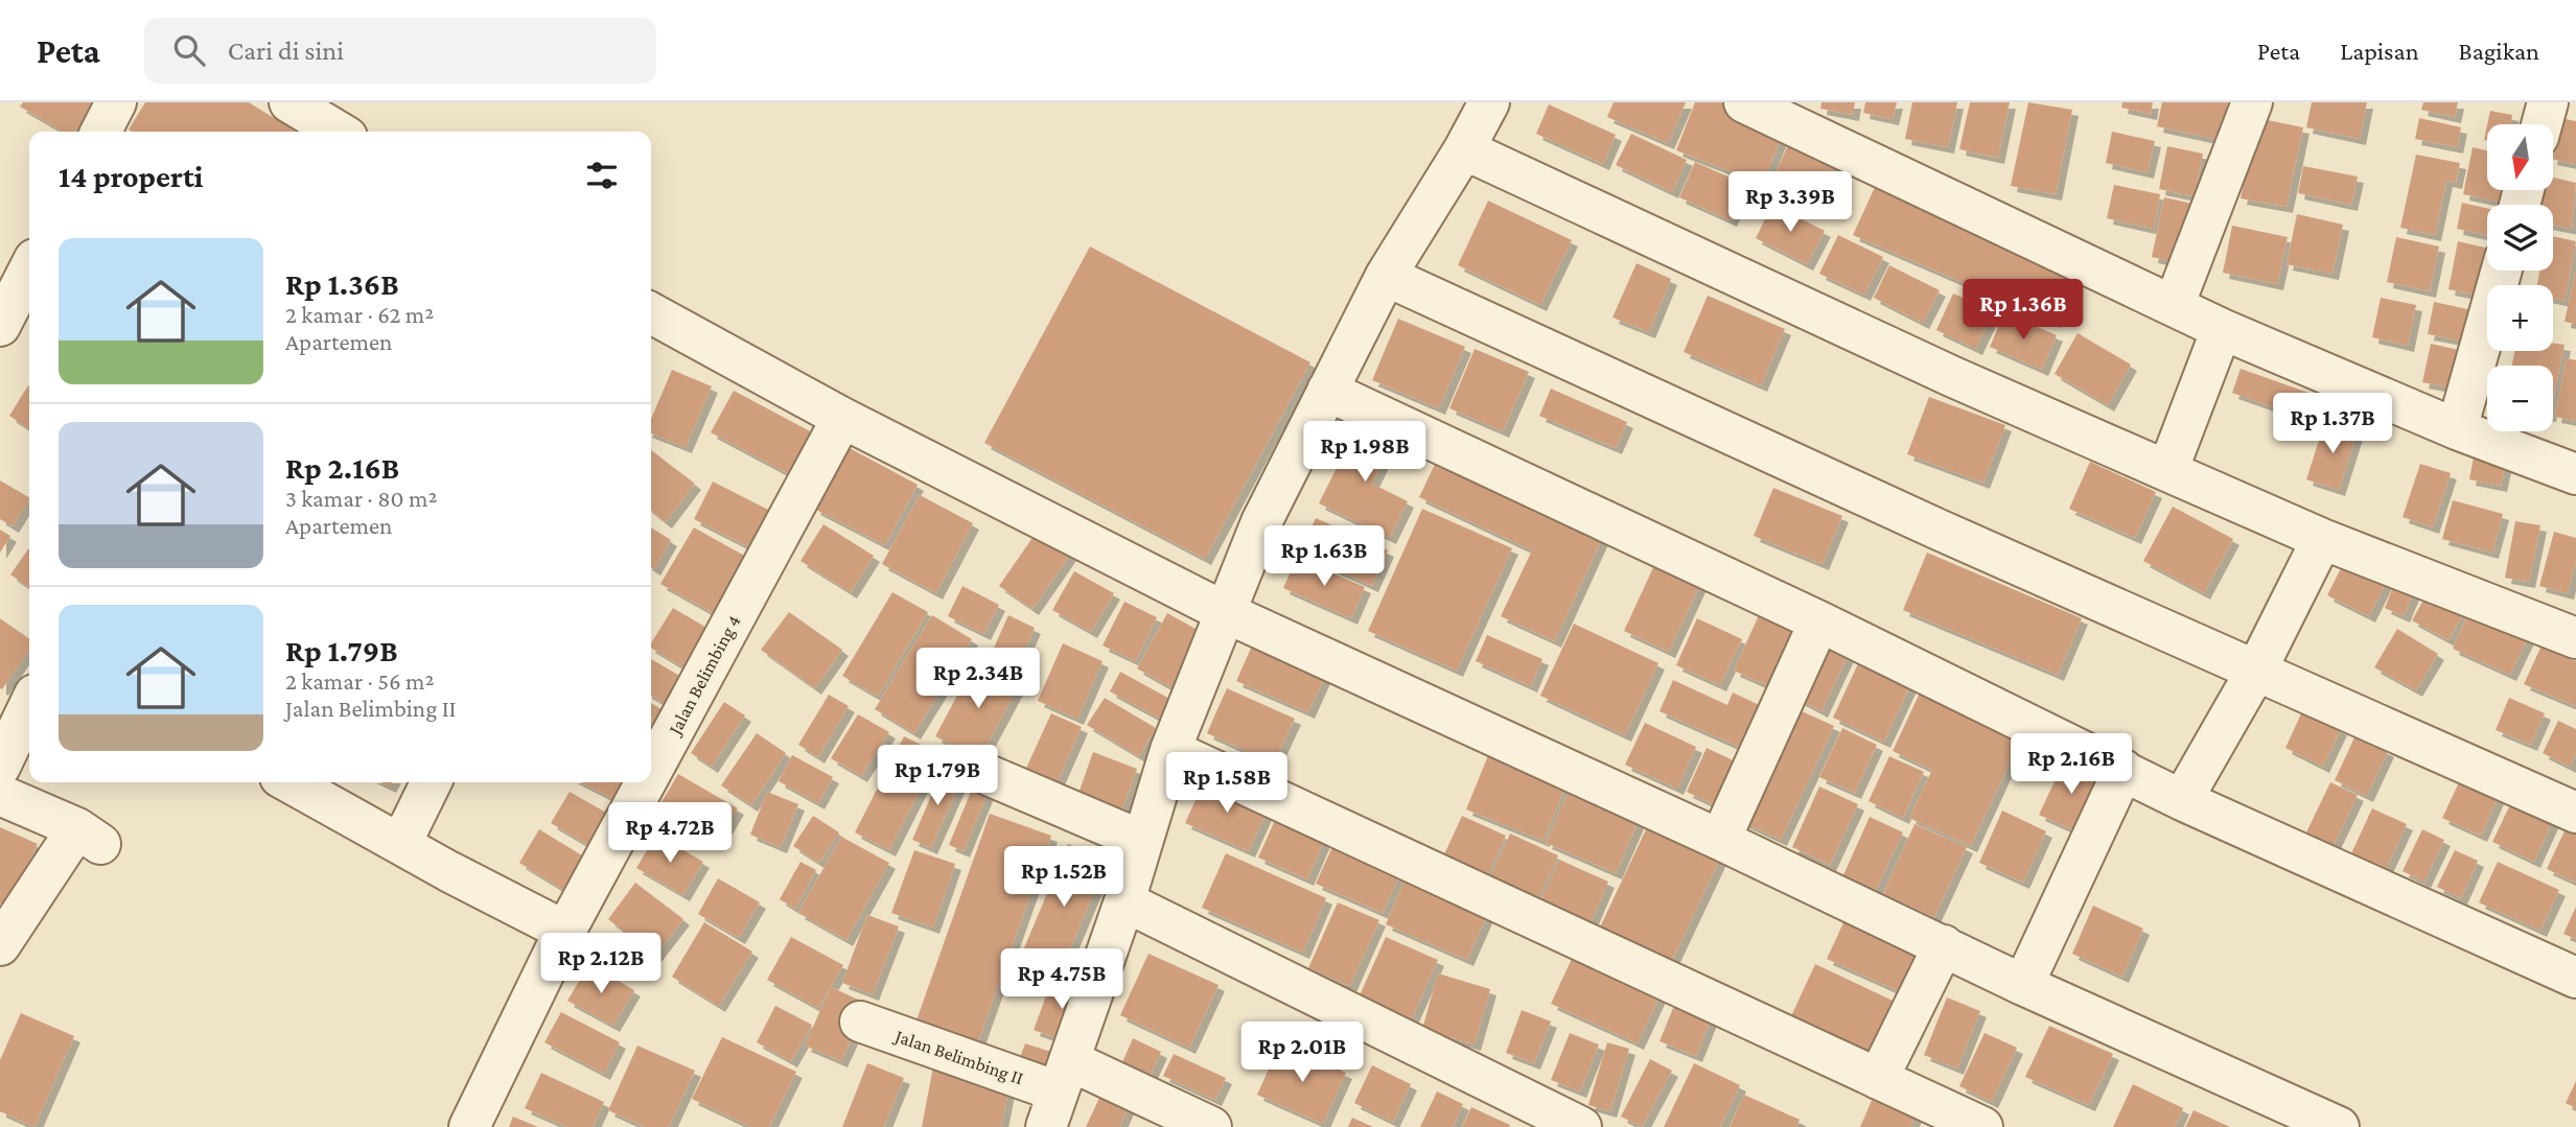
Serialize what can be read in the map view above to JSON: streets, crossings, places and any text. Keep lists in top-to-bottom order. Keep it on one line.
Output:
{"streets":{"street":["Jalan Belimbing 4","Jalan Belimbing II"]},"north":"bottom","page":{"header":"Peta","search":"Cari di sini","nav":["Peta","Lapisan","Bagikan"],"map_buttons":["+","−"],"heading":"14 properti","price":["Rp 3.39B","Rp 1.36B","Rp 1.37B","Rp 1.98B","Rp 1.63B","Rp 2.34B","Rp 2.16B","Rp 1.79B","Rp 1.58B","Rp 4.72B","Rp 1.52B","Rp 2.12B","Rp 4.75B","Rp 2.01B"],"list":[{"name":"Rp 1.36B","note":"2 kamar · 62 m² · Apartemen"},{"name":"Rp 2.16B","note":"3 kamar · 80 m² · Apartemen"},{"name":"Rp 1.79B","note":"2 kamar · 56 m² · Jalan Belimbing II"}]}}
